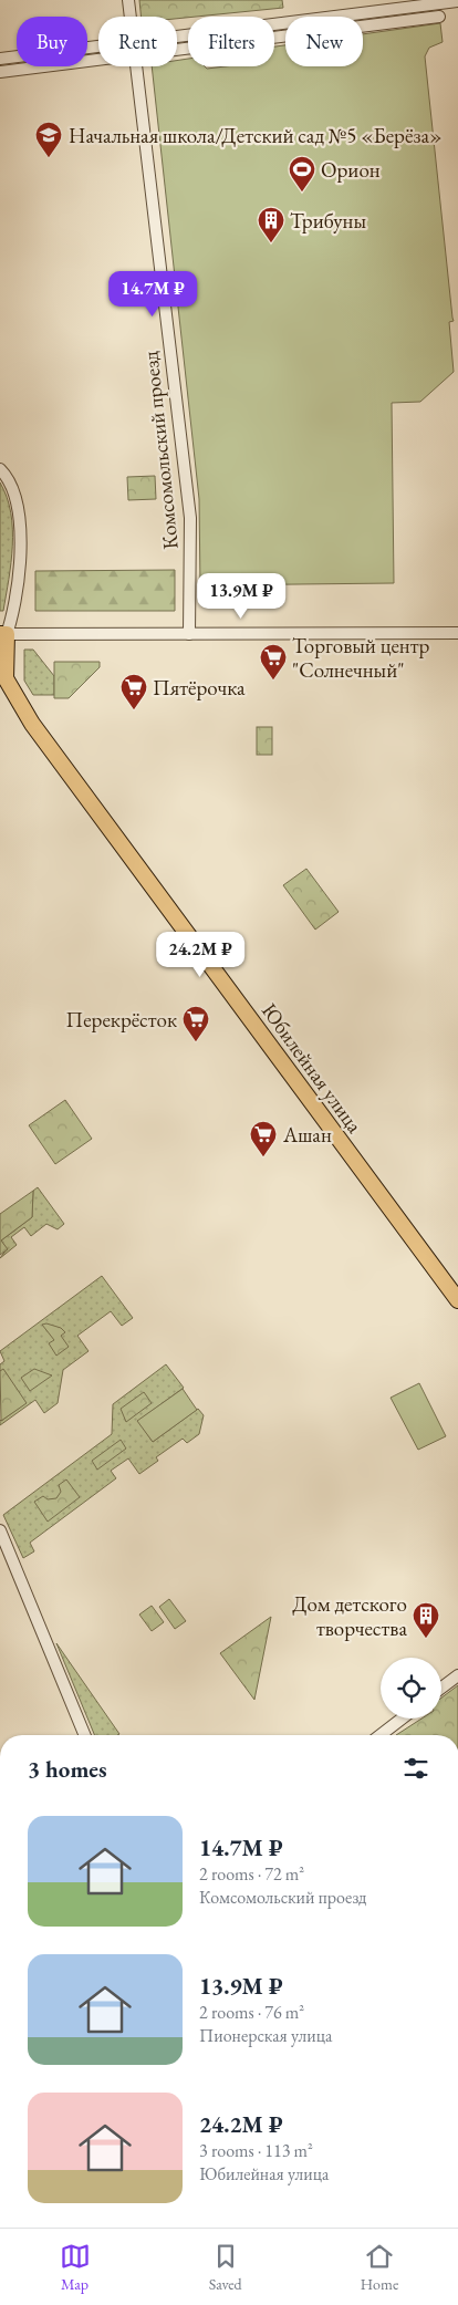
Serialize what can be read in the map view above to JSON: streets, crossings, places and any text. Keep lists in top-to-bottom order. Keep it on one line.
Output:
{"streets":{"main road":["Юбилейная улица"],"street":["Комсомольский проезд"]},"places":{"school or university":["Начальная школа/Детский сад №5 «Берёза»"],"sports":["Орион"],"building":["Трибуны","Дом детского творчества"],"supermarket":["Торговый центр \"Солнечный\"","Пятёрочка","Перекрёсток","Ашан"]},"page":{"chip":["Buy","Rent","Filters","New"],"price":["14.7M ₽","13.9M ₽","24.2M ₽"],"heading":"3 homes","list":[{"name":"14.7M ₽","note":"2 rooms · 72 m² · Комсомольский проезд"},{"name":"13.9M ₽","note":"2 rooms · 76 m² · Пионерская улица"},{"name":"24.2M ₽","note":"3 rooms · 113 m² · Юбилейная улица"}],"tabs":["Map","Saved","Home"]}}
